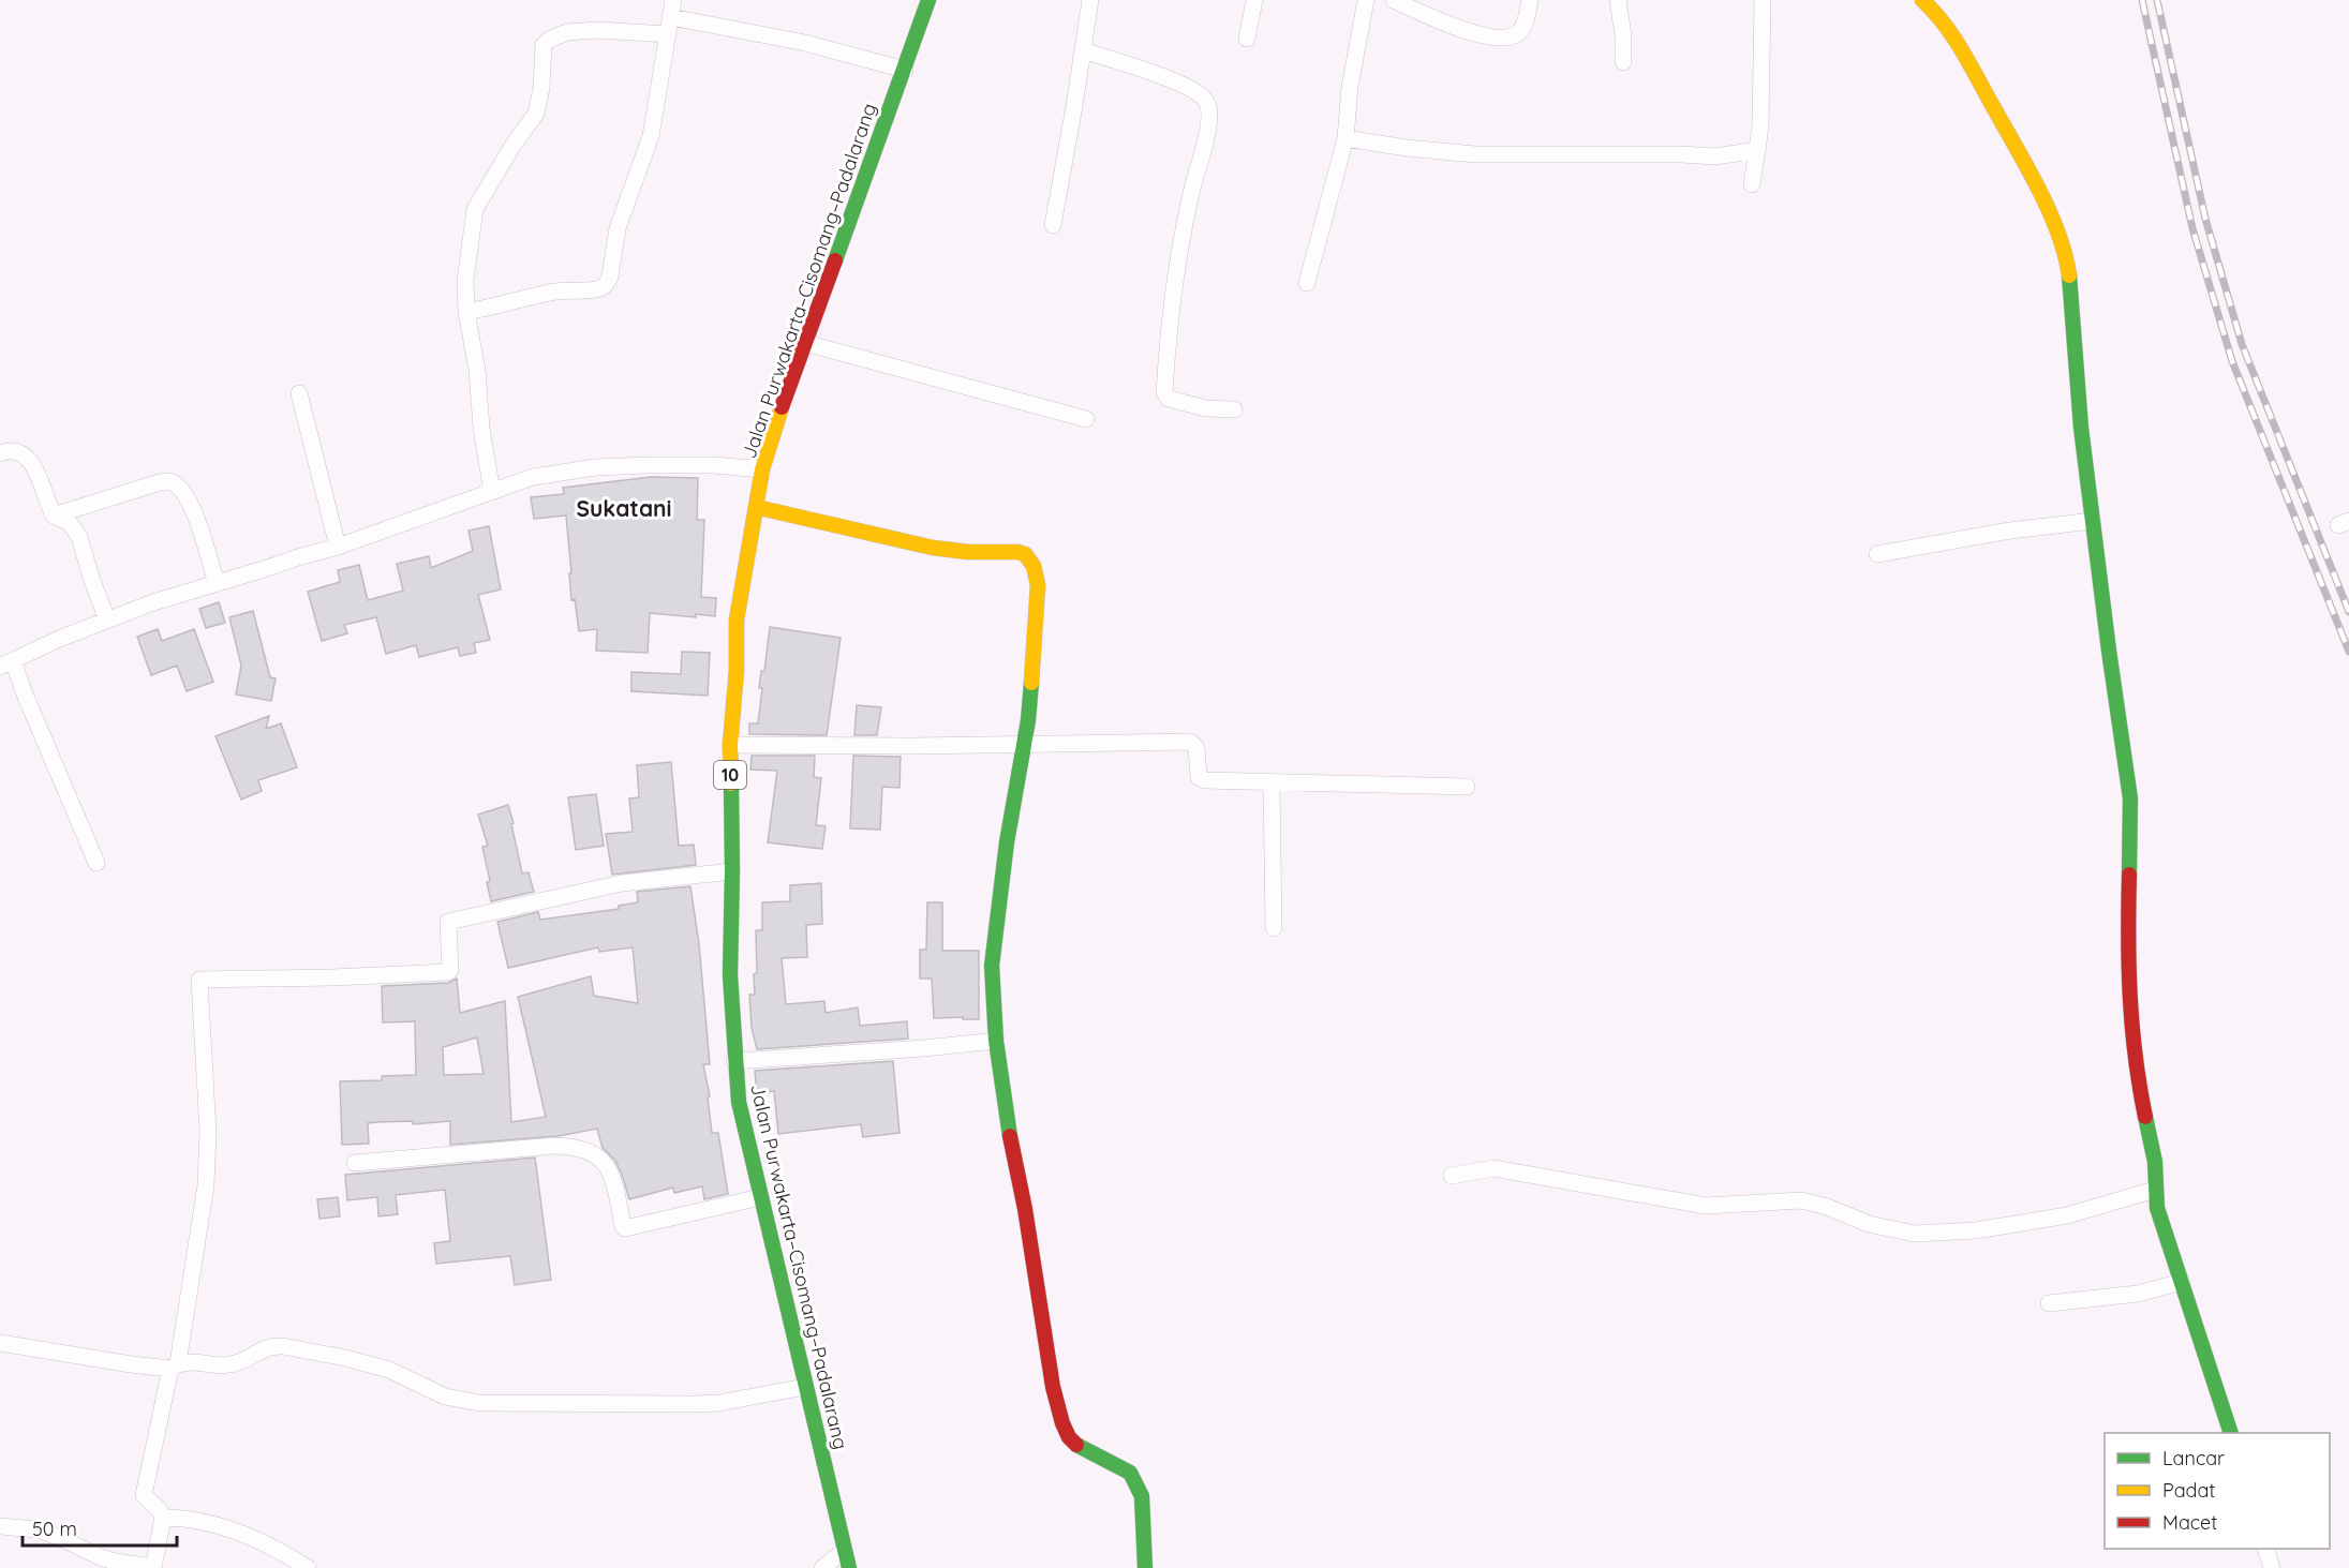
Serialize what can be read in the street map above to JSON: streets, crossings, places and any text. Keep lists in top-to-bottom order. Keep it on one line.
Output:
{"streets":{"main road":["Jalan Purwakarta–Cisomang–Padalarang","10"]},"districts":["Sukatani"],"legend":["Lancar","Padat","Macet"],"scale_bar":"50 m"}
